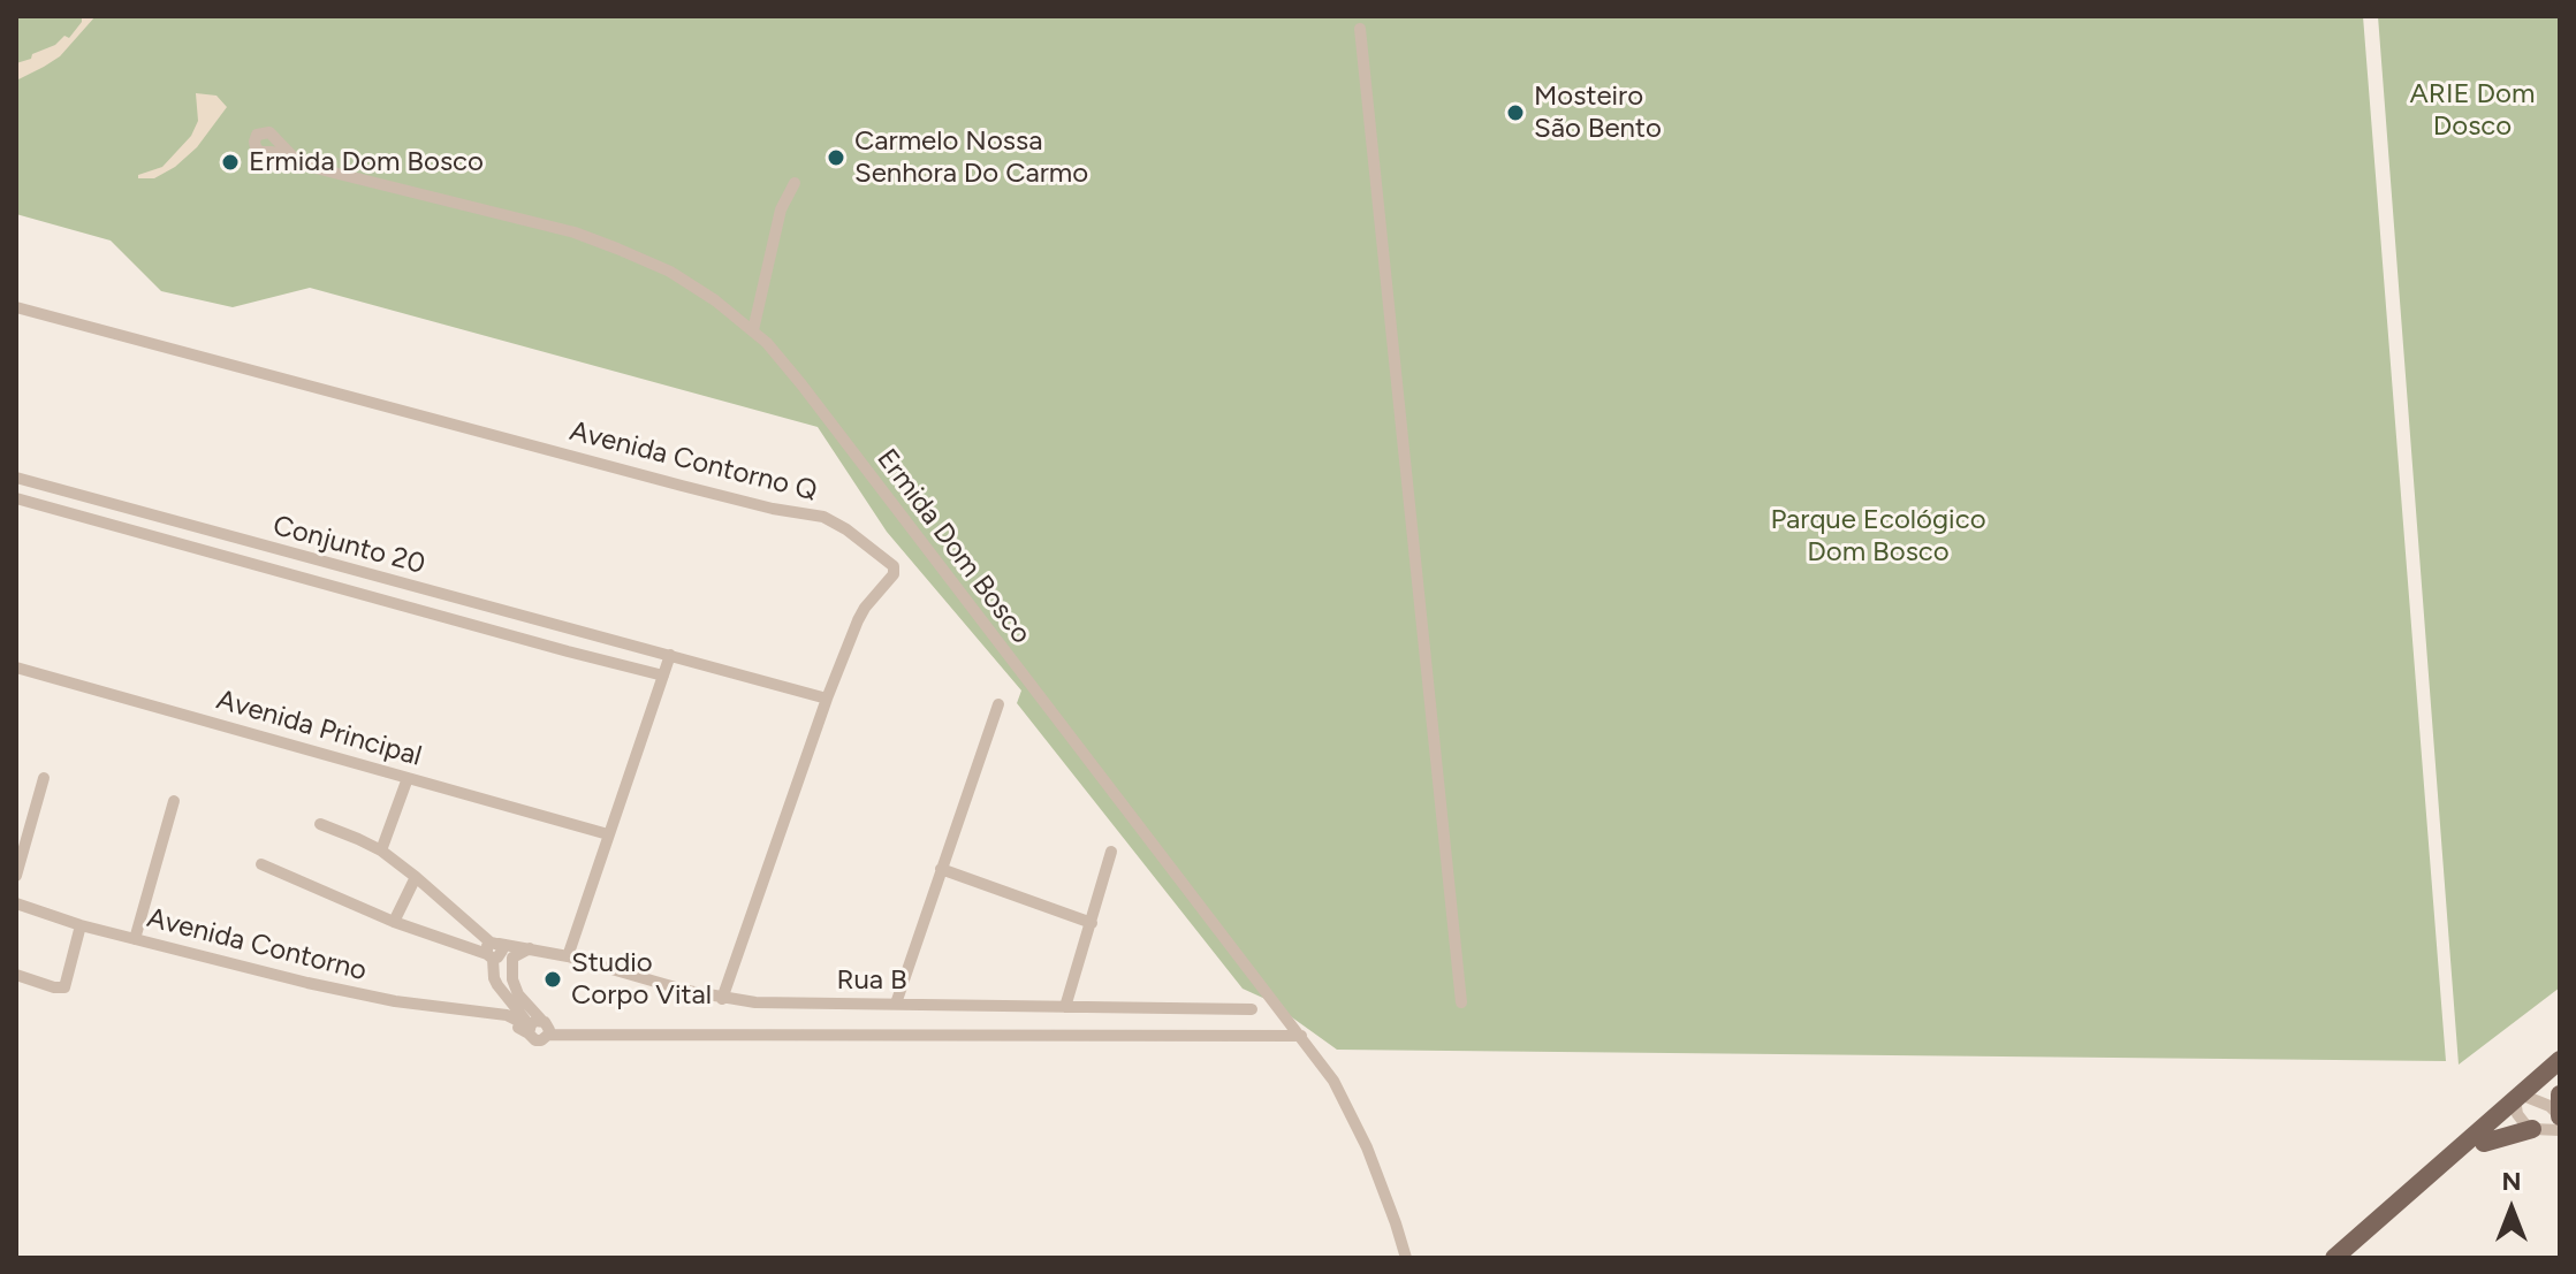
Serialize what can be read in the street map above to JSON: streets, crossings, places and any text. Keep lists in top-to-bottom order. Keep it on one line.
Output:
{"streets":{"street":["Avenida Contorno Q","Conjunto 20","Ermida Dom Bosco","Avenida Principal","Avenida Contorno","Rua B"]},"crossings":[["Avenida Contorno Q","Conjunto 20"],["Avenida Contorno Q","Rua B"]],"parks":["ARIE Dom Dosco","Parque Ecológico Dom Bosco"],"places":["Mosteiro São Bento","Carmelo Nossa Senhora Do Carmo","Ermida Dom Bosco","Studio Corpo Vital"],"north":"top"}
